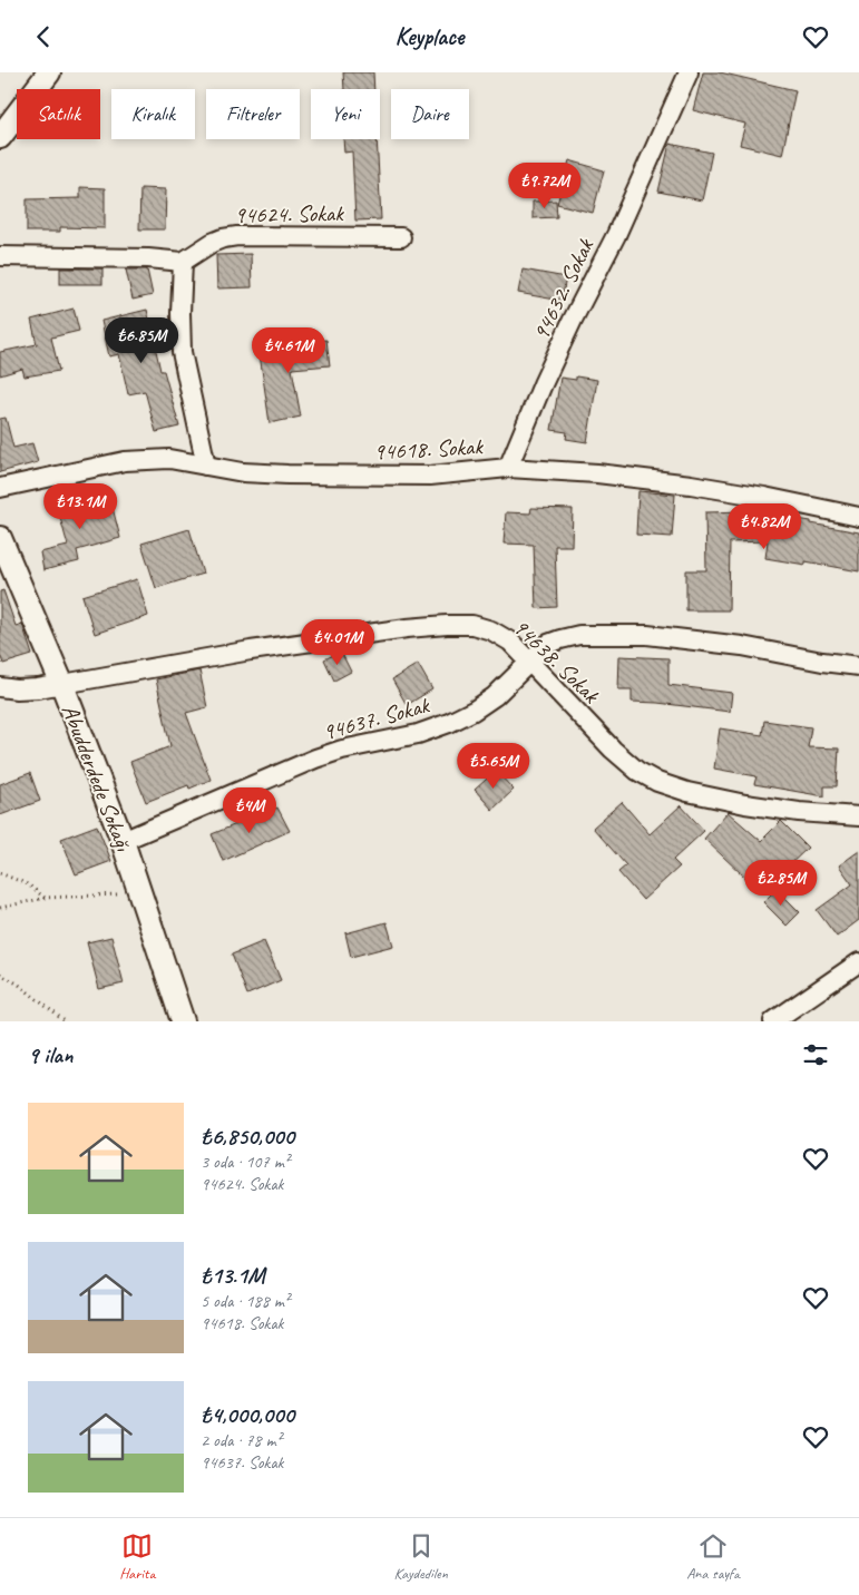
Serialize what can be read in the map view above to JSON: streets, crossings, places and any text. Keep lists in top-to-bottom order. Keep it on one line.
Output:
{"streets":{"street":["94624. Sokak","94632. Sokak","94618. Sokak","94638. Sokak","94637. Sokak","Abudderdede Sokağı"]},"crossings":[["94632. Sokak","94618. Sokak"],["94638. Sokak","94637. Sokak"],["94638. Sokak","Abudderdede Sokağı"],["94637. Sokak","Abudderdede Sokağı"]],"page":{"header":"Keyplace","chip":["Satılık","Kiralık","Filtreler","Yeni","Daire"],"price":["₺9.72M","₺6.85M","₺4.61M","₺13.1M","₺4.82M","₺4.01M","₺5.65M","₺4M","₺2.85M"],"heading":"9 ilan","list":[{"name":"₺6,850,000","note":"3 oda · 107 m² · 94624. Sokak"},{"name":"₺13.1M","note":"5 oda · 188 m² · 94618. Sokak"},{"name":"₺4,000,000","note":"2 oda · 78 m² · 94637. Sokak"}],"tabs":["Harita","Kaydedilen","Ana sayfa"]}}
